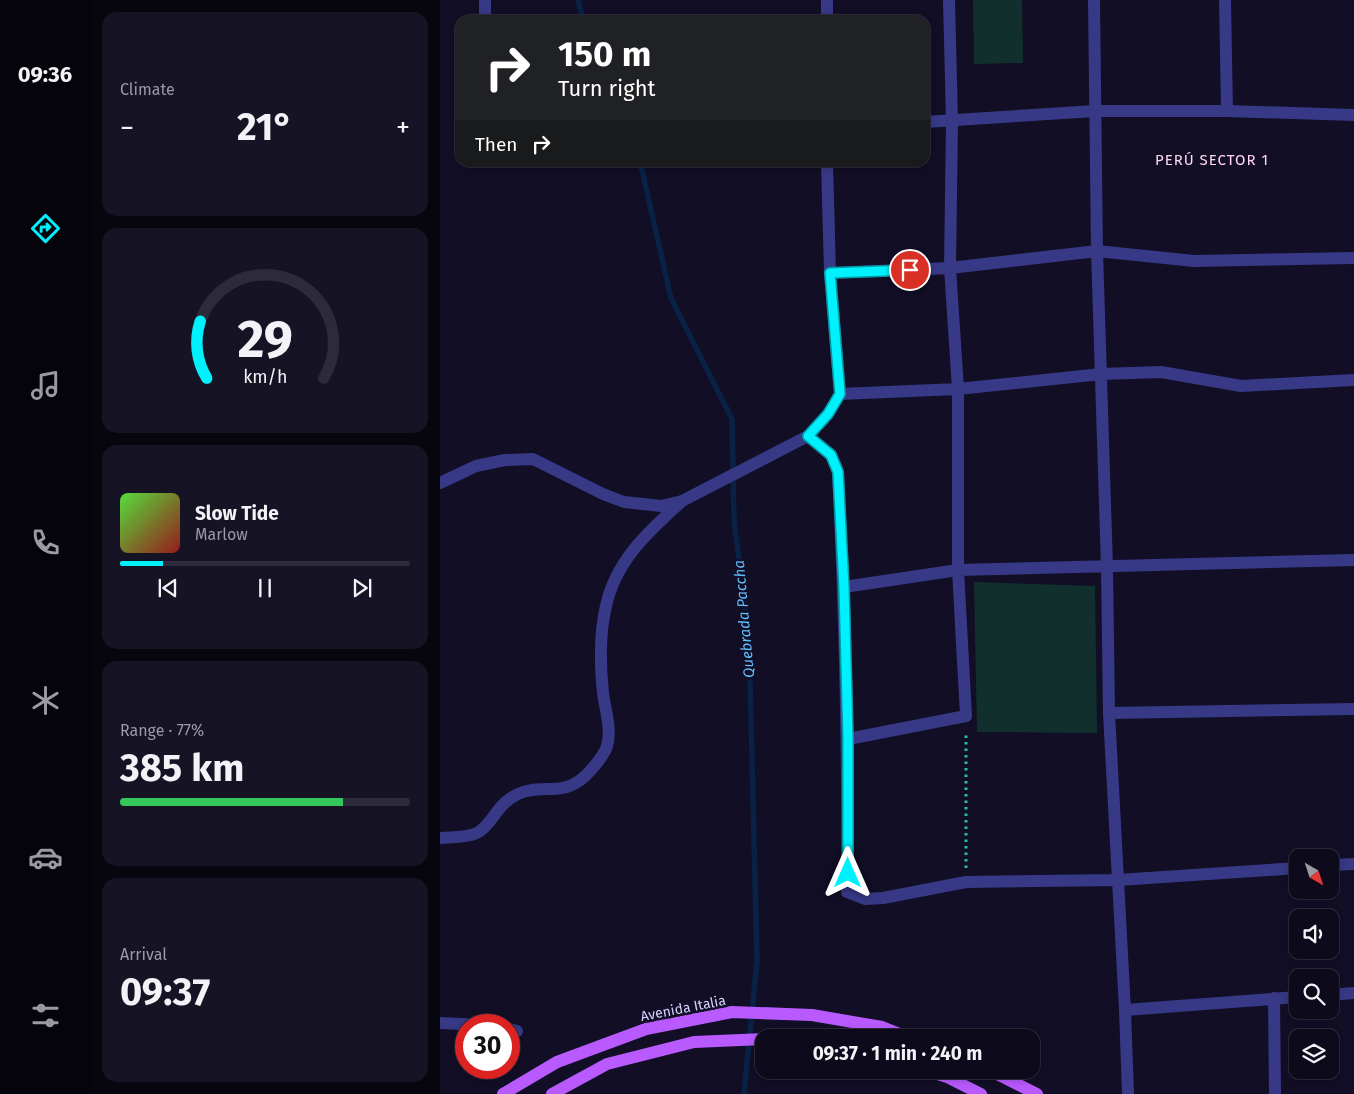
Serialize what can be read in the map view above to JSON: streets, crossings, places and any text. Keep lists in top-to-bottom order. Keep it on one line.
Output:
{"streets":{"main road":["Avenida Italia"]},"districts":["PERÚ SECTOR 1"],"water":["Quebrada Paccha"],"north":"bottom right","page":{"tabs":"09:36","tile":["Climate",["Range · 77%","385 km"],["Arrival","09:37"]],"turn":["150 m","Turn right"],"heat":["−","21°","+"],"then":"Then","song":["Slow Tide","Marlow"],"limit":"30","trip":"09:37 · 1 min · 240 m","gauge":["29","km/h"]}}
